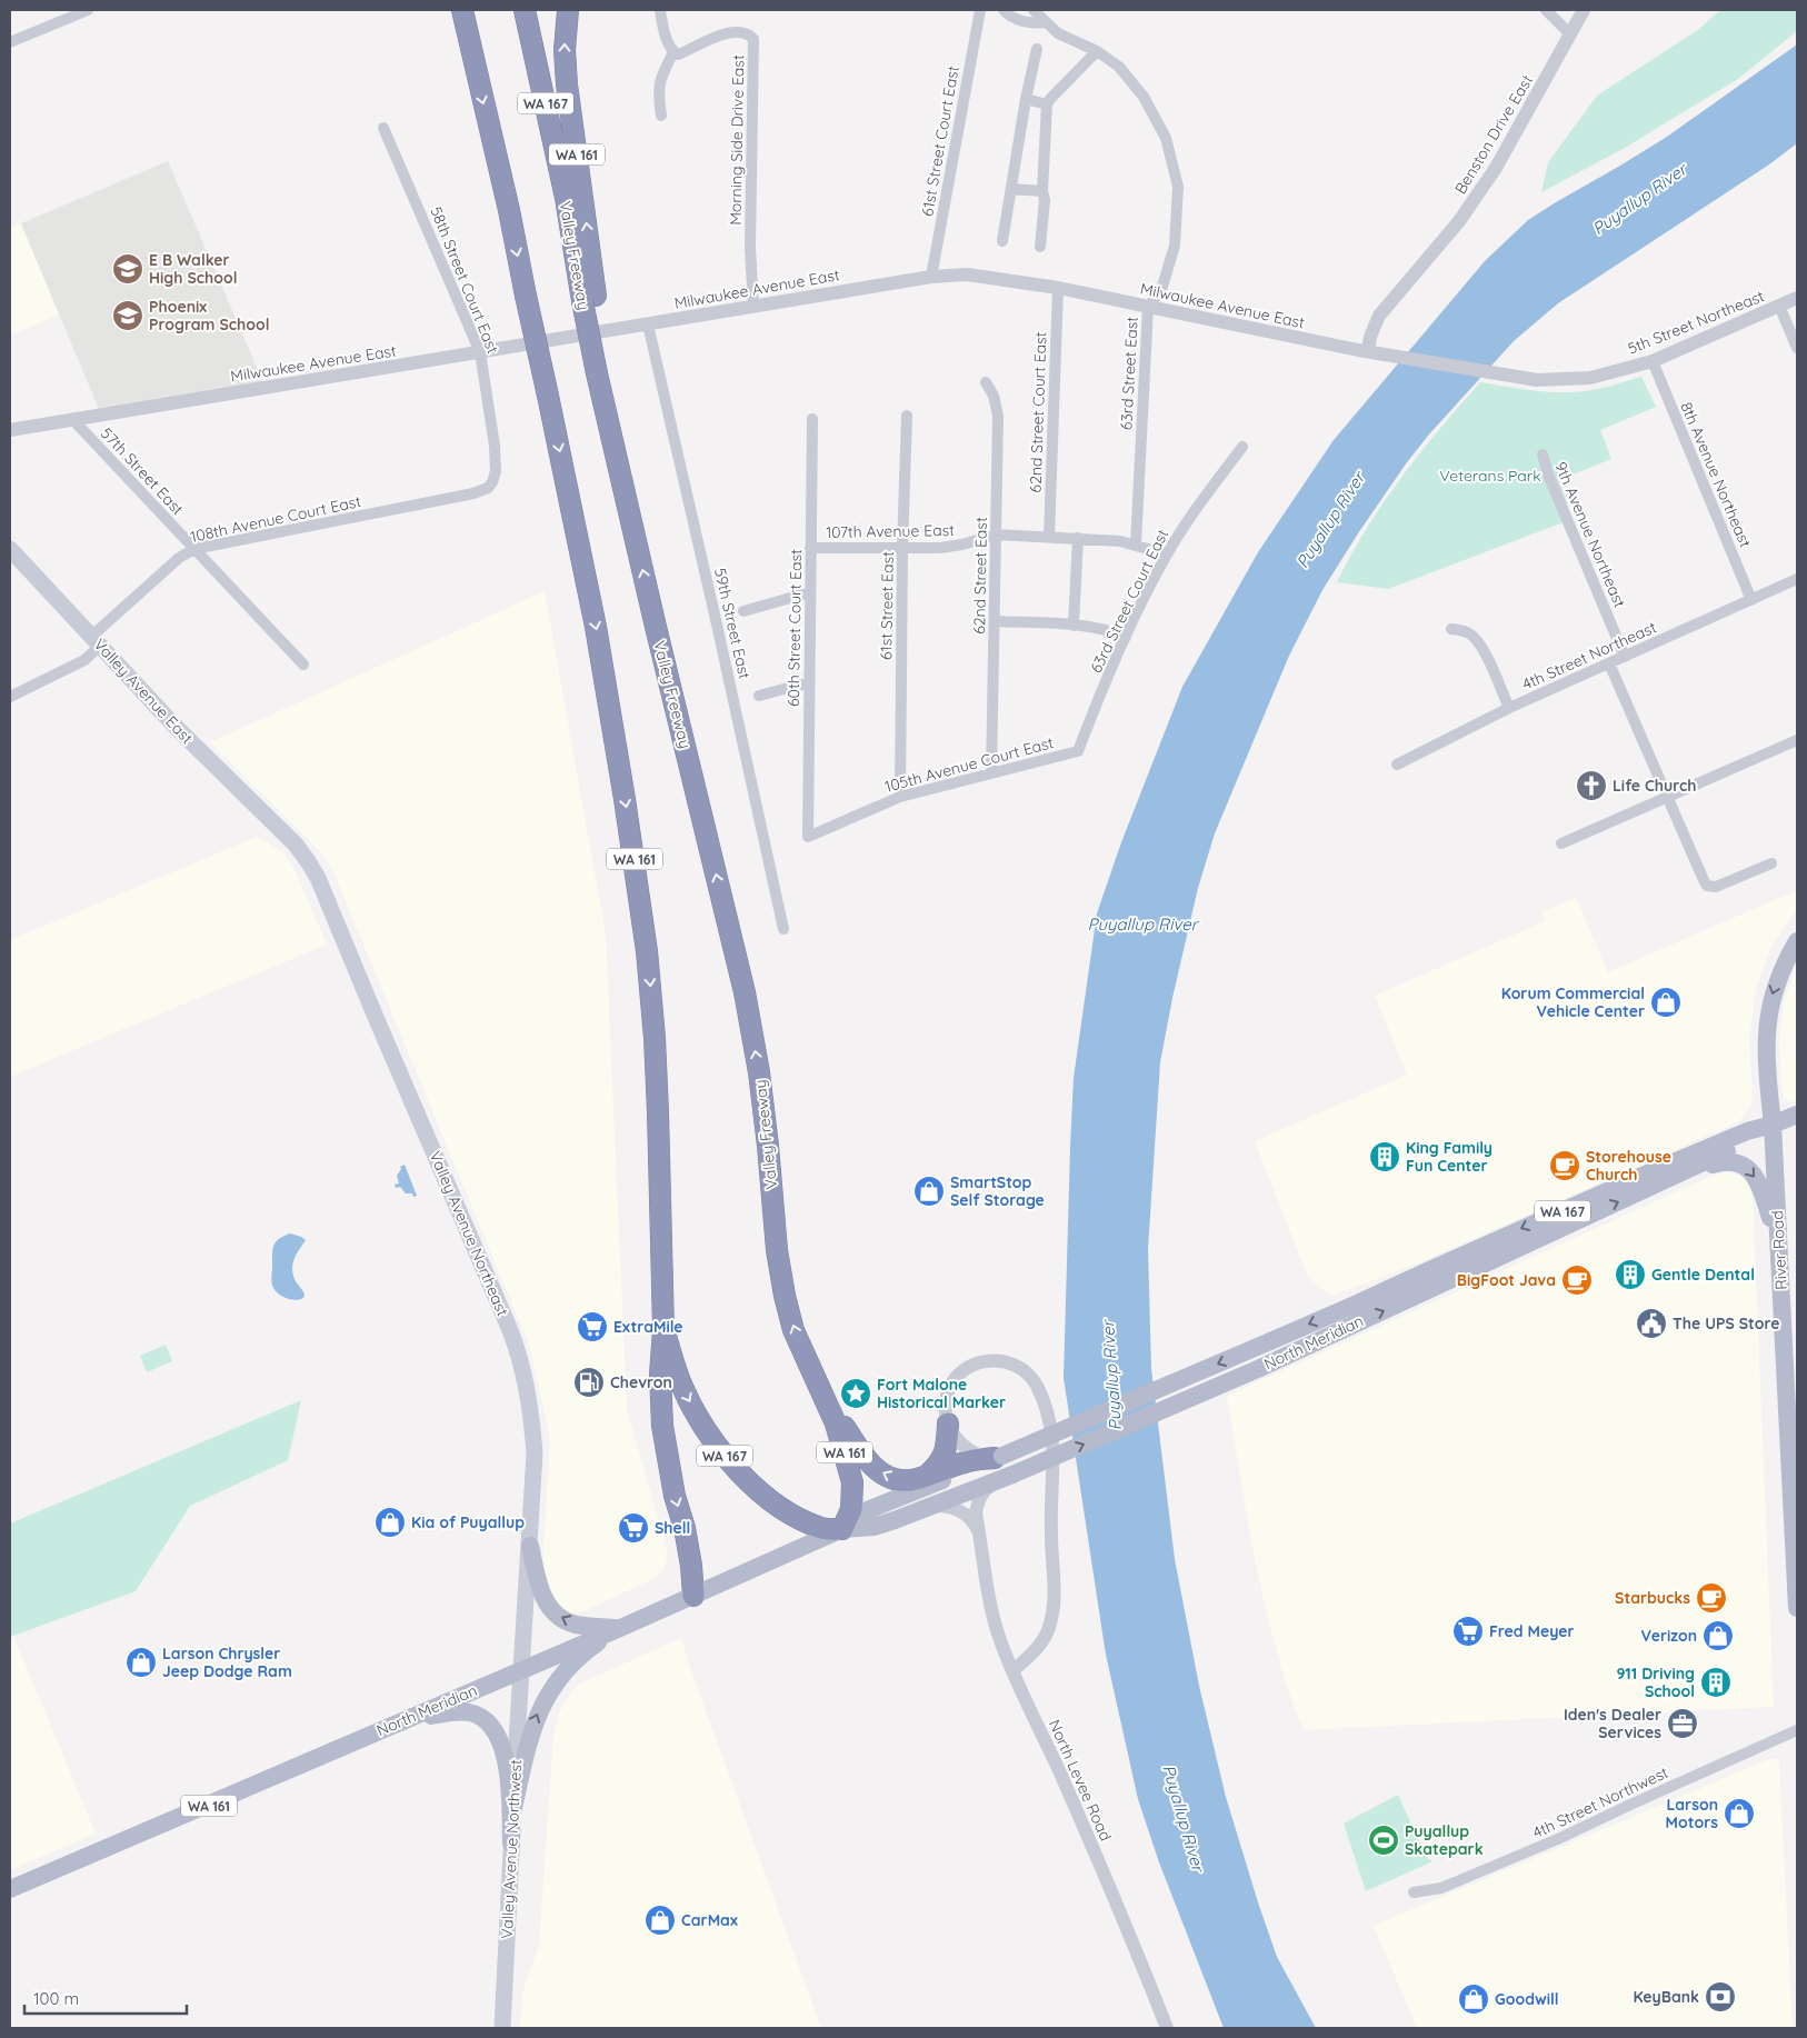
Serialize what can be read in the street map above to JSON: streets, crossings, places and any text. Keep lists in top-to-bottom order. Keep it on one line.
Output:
{"streets":{"highway":["WA 167","WA 161","Valley Freeway"],"main road":["Valley Avenue East","Valley Avenue Northeast","River Road","North Meridian","Valley Avenue Northwest"],"street":["Benston Drive East","Morning Side Drive East","61st Street Court East","58th Street Court East","Milwaukee Avenue East","5th Street Northeast","63rd Street East","62nd Street Court East","57th Street East","8th Avenue Northeast","108th Avenue Court East","107th Avenue East","9th Avenue Northeast","62nd Street East","63rd Street Court East","61st Street East","59th Street East","60th Street Court East","4th Street Northeast","105th Avenue Court East","North Levee Road","4th Street Northwest"]},"crossings":[["WA 167","WA 161"],["WA 167","Valley Freeway"],["WA 167","River Road"],["WA 167","North Meridian"],["Benston Drive East","Milwaukee Avenue East"],["Morning Side Drive East","Milwaukee Avenue East"],["61st Street Court East","Milwaukee Avenue East"],["WA 161","Valley Freeway"],["WA 161","North Meridian"],["58th Street Court East","Milwaukee Avenue East"],["58th Street Court East","108th Avenue Court East"],["Milwaukee Avenue East","5th Street Northeast"],["Milwaukee Avenue East","63rd Street East"],["Milwaukee Avenue East","62nd Street Court East"],["Milwaukee Avenue East","57th Street East"],["Milwaukee Avenue East","59th Street East"],["5th Street Northeast","8th Avenue Northeast"],["63rd Street East","107th Avenue East"],["62nd Street Court East","107th Avenue East"],["57th Street East","108th Avenue Court East"],["8th Avenue Northeast","4th Street Northeast"],["108th Avenue Court East","Valley Avenue East"],["107th Avenue East","62nd Street East"],["107th Avenue East","63rd Street Court East"],["107th Avenue East","61st Street East"],["107th Avenue East","60th Street Court East"],["9th Avenue Northeast","4th Street Northeast"],["62nd Street East","105th Avenue Court East"],["63rd Street Court East","105th Avenue Court East"],["61st Street East","105th Avenue Court East"],["60th Street Court East","105th Avenue Court East"],["Valley Avenue East","Valley Avenue Northeast"],["Valley Avenue Northeast","North Meridian"],["Valley Avenue Northeast","Valley Avenue Northwest"],["River Road","North Meridian"],["North Meridian","North Levee Road"],["North Meridian","Valley Avenue Northwest"]],"water":["Puyallup River"],"parks":["Veterans Park"],"places":{"school or university":["E B Walker High School","Phoenix Program School"],"church":["Life Church"],"shop":["Korum Commercial Vehicle Center","SmartStop Self Storage","Kia of Puyallup","Verizon","Larson Chrysler Jeep Dodge Ram","Larson Motors","CarMax","Goodwill"],"building":["King Family Fun Center","Gentle Dental","911 Driving School"],"cafe":["Storehouse Church","BigFoot Java","Starbucks"],"public building":["The UPS Store"],"supermarket":["ExtraMile","Shell","Fred Meyer"],"fuel station":["Chevron"],"place":["Fort Malone Historical Marker"],"office":["Iden's Dealer Services"],"sports":["Puyallup Skatepark"],"bank":["KeyBank"]},"scale_bar":"100 m"}
